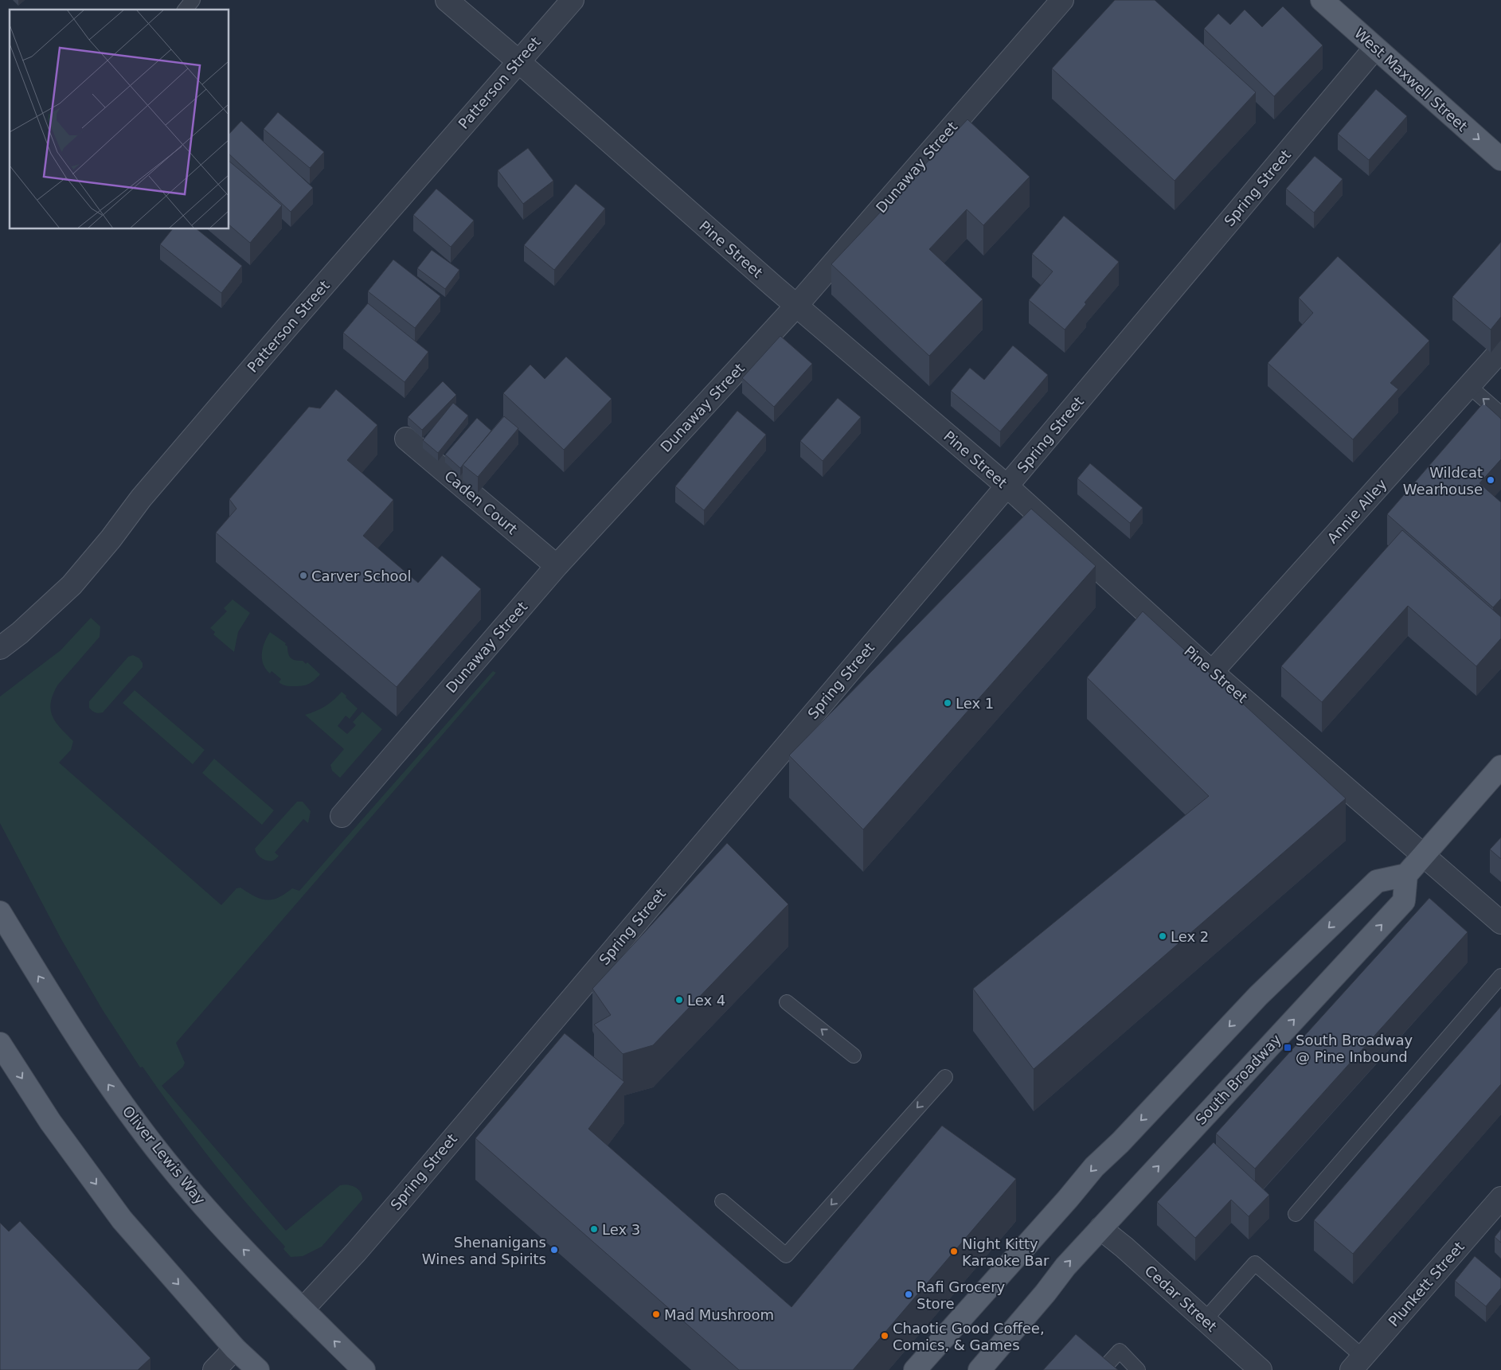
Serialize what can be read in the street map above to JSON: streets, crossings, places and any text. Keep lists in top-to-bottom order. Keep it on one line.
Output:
{"streets":{"main road":["West Maxwell Street","South Broadway","Oliver Lewis Way"],"street":["Patterson Street","Dunaway Street","Spring Street","Pine Street","Caden Court","Annie Alley","Plunkett Street","Cedar Street"]},"crossings":[["West Maxwell Street","Spring Street"],["Patterson Street","Pine Street"],["Dunaway Street","Pine Street"],["Dunaway Street","Caden Court"],["Spring Street","Pine Street"],["Spring Street","Oliver Lewis Way"],["Pine Street","Annie Alley"],["South Broadway","Cedar Street"]],"one_way":["West Maxwell Street"],"places":{"other":["Wildcat Wearhouse","Carver School","Lex 1","Lex 2","Lex 4","Lex 3","Shenanigans Wines and Spirits","Night Kitty Karaoke Bar","Rafi Grocery Store","Mad Mushroom","Chaotic Good Coffee, Comics, & Games"],"transit":["South Broadway @ Pine Inbound"]}}
